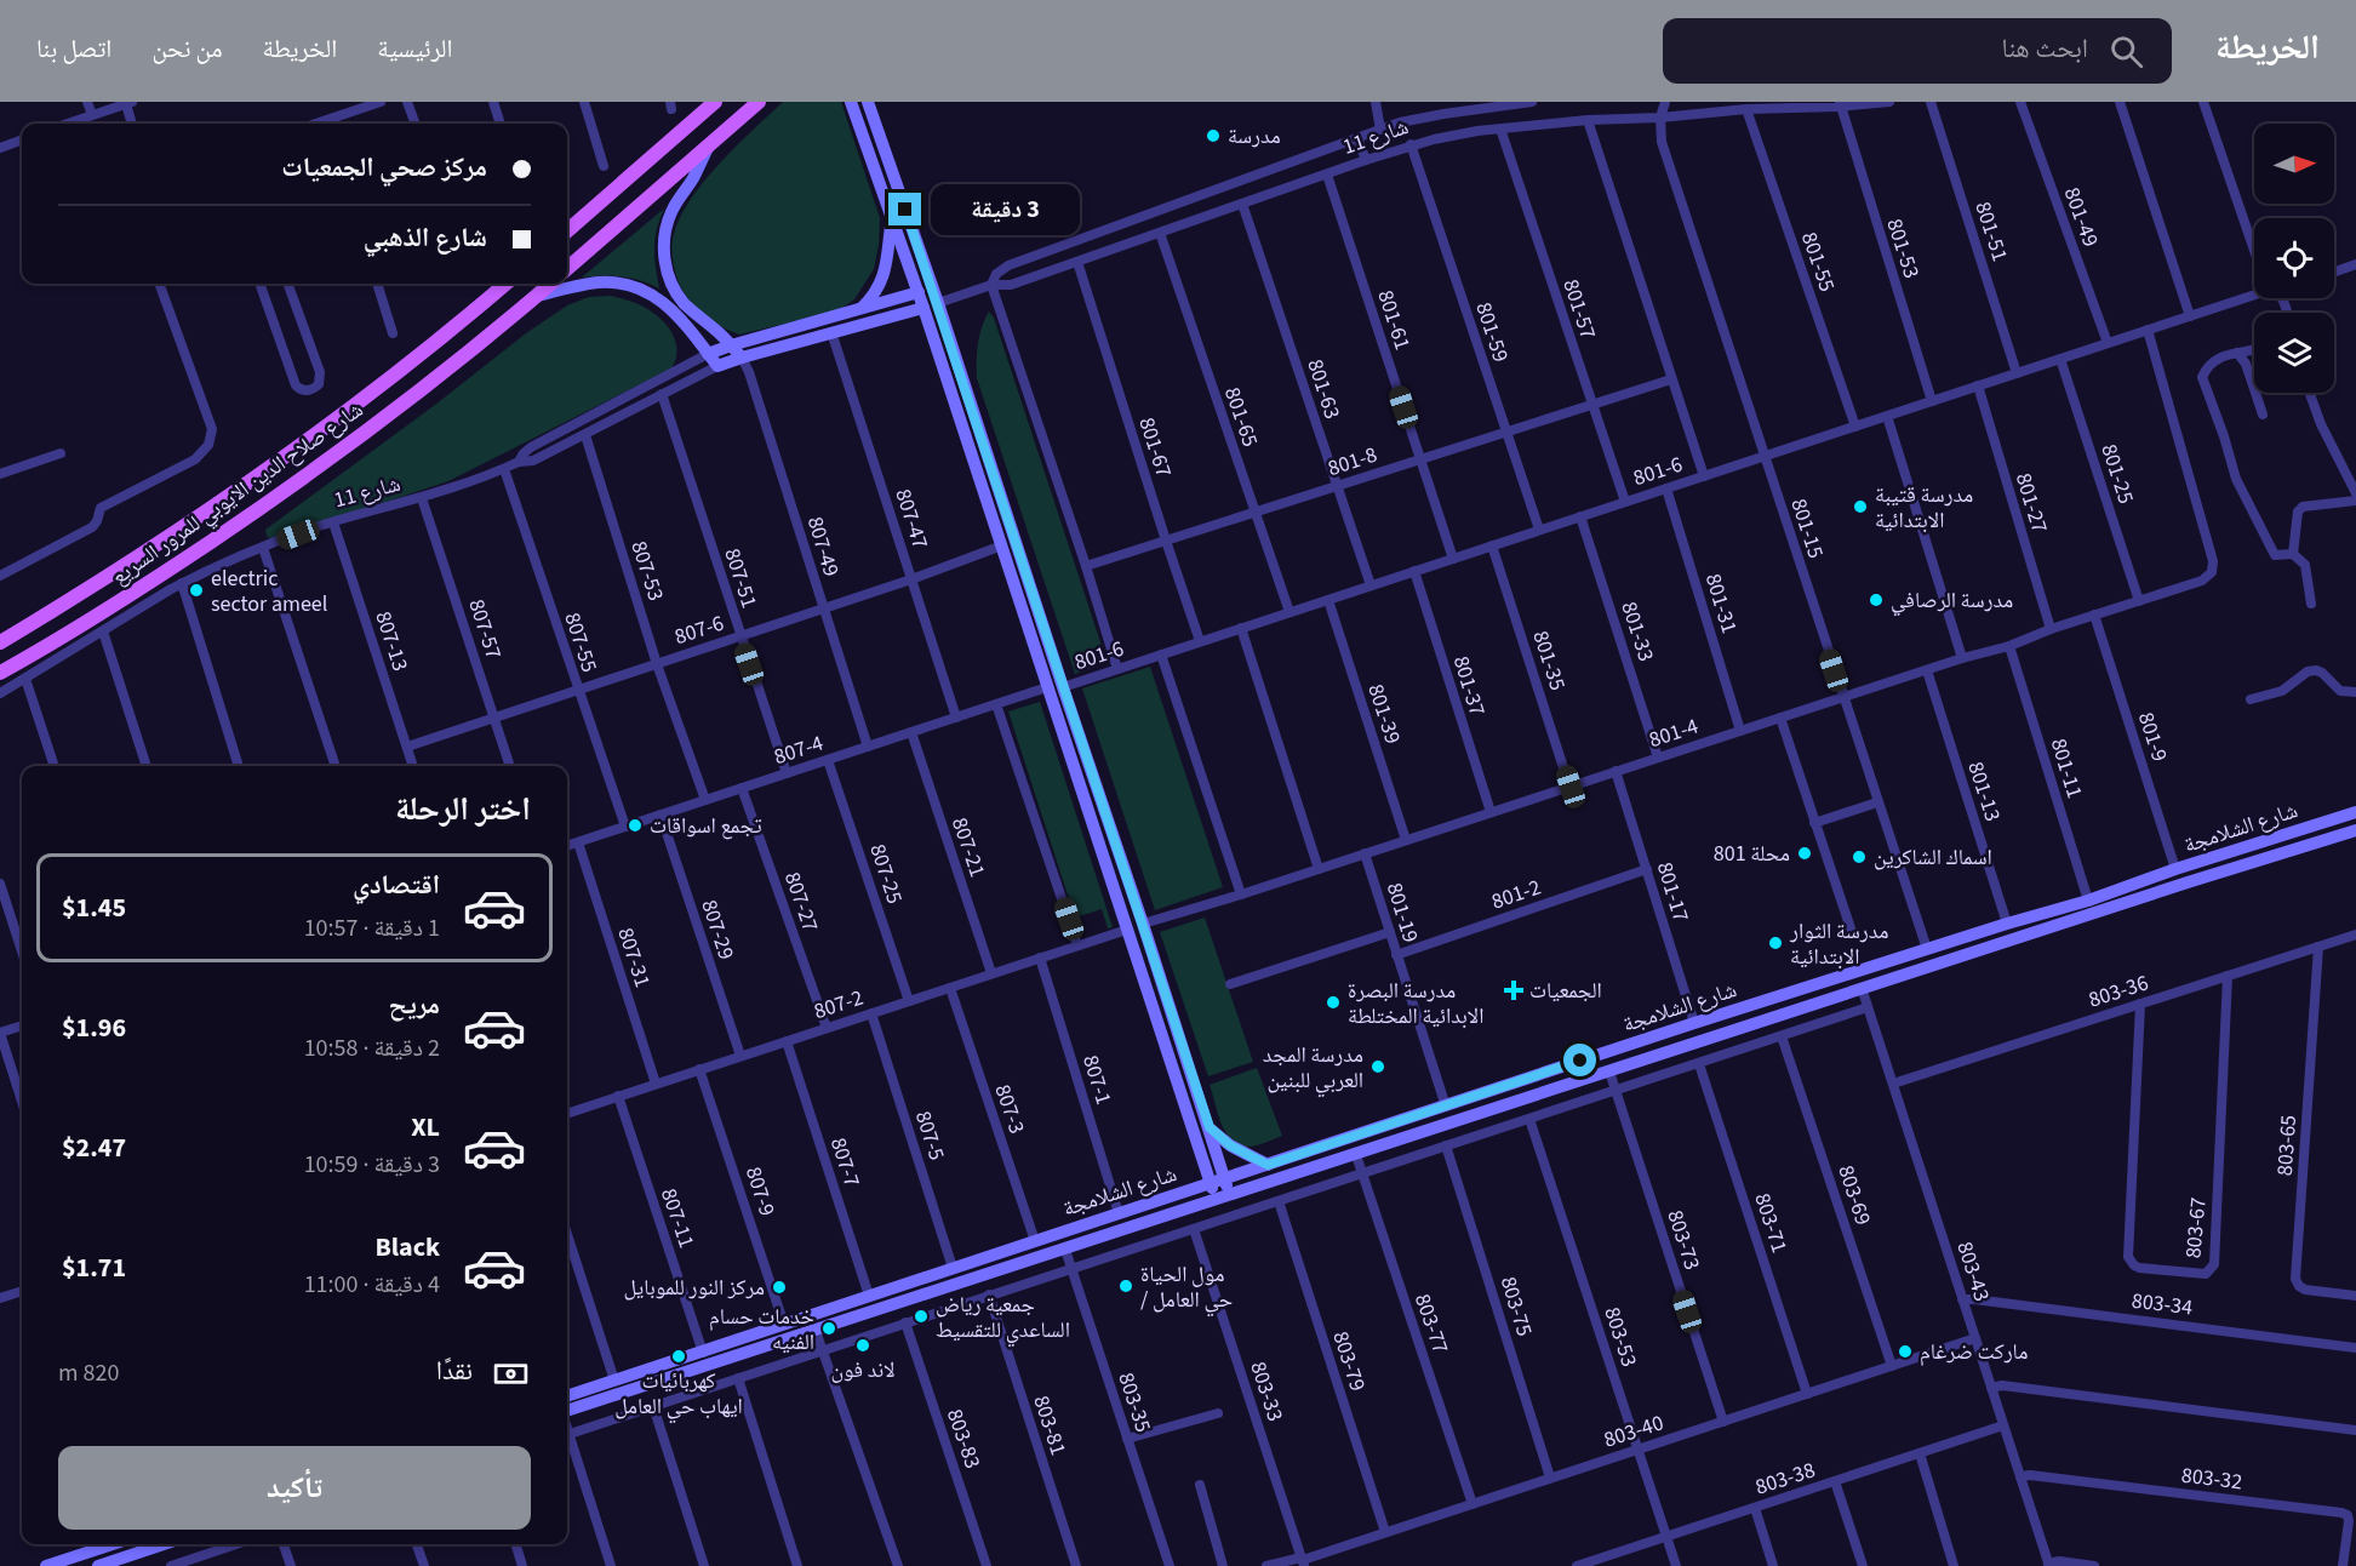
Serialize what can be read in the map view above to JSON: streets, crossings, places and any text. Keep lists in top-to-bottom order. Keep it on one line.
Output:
{"streets":{"main road":["شارع صلاح الدين الايوبي للمرور السريع"],"street":["شارع 11","801-49","801-51","801-53","801-55","801-57","801-61","801-59","801-63","801-65","801-67","801-8","801-6","801-25","801-27","807-47","801-15","807-49","807-53","807-51","801-31","807-57","807-6","801-33","807-13","807-55","801-35","801-37","801-39","801-4","801-9","807-4","801-11","801-13","شارع الشلامجة","807-21","807-25","801-17","801-2","807-27","801-19","807-29","807-31","803-36","807-2","807-1","807-3","807-5","803-65","807-7","807-9","803-69","807-11","803-71","803-67","803-73","803-43","803-34","803-75","803-77","803-53","803-79","803-33","803-35","803-81","803-40","803-83","803-38","803-32"]},"crossings":[["شارع 11","801-53"],["شارع 11","801-55"],["شارع 11","801-57"],["شارع 11","801-61"],["شارع 11","801-59"],["شارع 11","801-63"],["شارع 11","801-65"],["شارع 11","801-67"],["شارع 11","807-47"],["شارع 11","801-15"],["شارع 11","807-49"],["شارع 11","807-53"],["شارع 11","807-51"],["شارع 11","807-57"],["شارع 11","807-13"],["شارع 11","807-55"],["801-49","801-6"],["801-51","801-6"],["801-53","801-6"],["801-55","801-6"],["801-57","801-8"],["801-57","801-6"],["801-61","801-8"],["801-61","801-6"],["801-59","801-8"],["801-59","801-6"],["801-63","801-8"],["801-63","801-6"],["801-65","801-8"],["801-65","801-6"],["801-67","801-8"],["801-67","801-6"],["801-6","801-25"],["801-6","801-27"],["801-6","801-15"],["801-6","801-31"],["801-6","801-33"],["801-6","801-35"],["801-6","801-37"],["801-6","801-39"],["801-6","801-4"],["801-25","801-4"],["801-27","801-4"],["807-47","807-6"],["807-47","807-4"],["801-15","801-4"],["801-15","شارع الشلامجة"],["807-49","807-6"],["807-49","807-4"],["807-53","807-6"],["807-53","807-4"],["807-51","807-6"],["807-51","807-4"],["801-31","801-4"],["807-57","807-6"],["807-6","807-13"],["807-6","807-55"],["801-33","801-4"],["807-55","807-4"],["801-35","801-4"],["801-37","801-4"],["801-39","801-4"],["801-4","801-9"],["801-4","801-11"],["801-4","801-13"],["801-4","801-17"],["801-4","801-19"],["801-9","شارع الشلامجة"],["807-4","807-21"],["807-4","807-25"],["807-4","807-27"],["807-4","807-29"],["807-4","807-31"],["801-11","شارع الشلامجة"],["801-13","شارع الشلامجة"],["شارع الشلامجة","801-17"],["شارع الشلامجة","801-19"],["شارع الشلامجة","807-1"],["شارع الشلامجة","807-3"],["شارع الشلامجة","807-5"],["شارع الشلامجة","807-7"],["شارع الشلامجة","807-9"],["شارع الشلامجة","807-11"],["شارع الشلامجة","803-73"],["شارع الشلامجة","803-43"],["شارع الشلامجة","803-77"],["شارع الشلامجة","803-35"],["807-21","807-2"],["807-25","807-2"],["801-17","801-2"],["801-2","801-19"],["807-27","807-2"],["807-29","807-2"],["807-31","807-2"],["803-36","803-65"],["803-36","803-67"],["803-36","803-43"],["807-2","807-1"],["807-2","807-3"],["807-2","807-5"],["807-2","807-7"],["807-2","807-9"],["807-2","807-11"],["803-69","803-40"],["803-71","803-40"],["803-73","803-40"],["803-43","803-34"],["803-43","803-40"],["803-43","803-38"],["803-43","803-32"],["803-75","803-40"],["803-77","803-40"],["803-53","803-40"],["803-53","803-38"],["803-79","803-40"],["803-33","803-40"]],"places":{"other":["مدرسة","مدرسة قتيبة الابتدائية","electric sector ameel","مدرسة الرصافي","تجمع اسواقات","محلة 801","اسماك الشاكرين","مدرسة الثوار الابتدائية","مدرسة البصرة الابدائية المختلطة","مدرسة المجد العربي للبنين","مول الحياة / حي العامل","مركز النور للموبايل","جمعية رياض الساعدي للتقسيط","خدمات حسام الفنيه","لاند فون","ماركت ضرغام","كهربائيات ايهاب حي العامل"],"health":["الجمعيات"]},"north":"right","page":{"header":"الخريطة","search":"ابحث هنا","nav":["الرئيسية","الخريطة","من نحن","اتصل بنا"],"banner":["مركز صحي الجمعيات","شارع الذهبي"],"bubble":"3 دقيقة","heading":"اختر الرحلة","list":[{"name":"اقتصادي","note":"1 دقيقة · 10:57","value":"$1.45"},{"name":"مريح","note":"2 دقيقة · 10:58","value":"$1.96"},{"name":"XL","note":"3 دقيقة · 10:59","value":"$2.47"},{"name":"Black","note":"4 دقيقة · 11:00","value":"$1.71"}],"pay":["نقدًا","820 m"],"buttons":"تأكيد"}}
